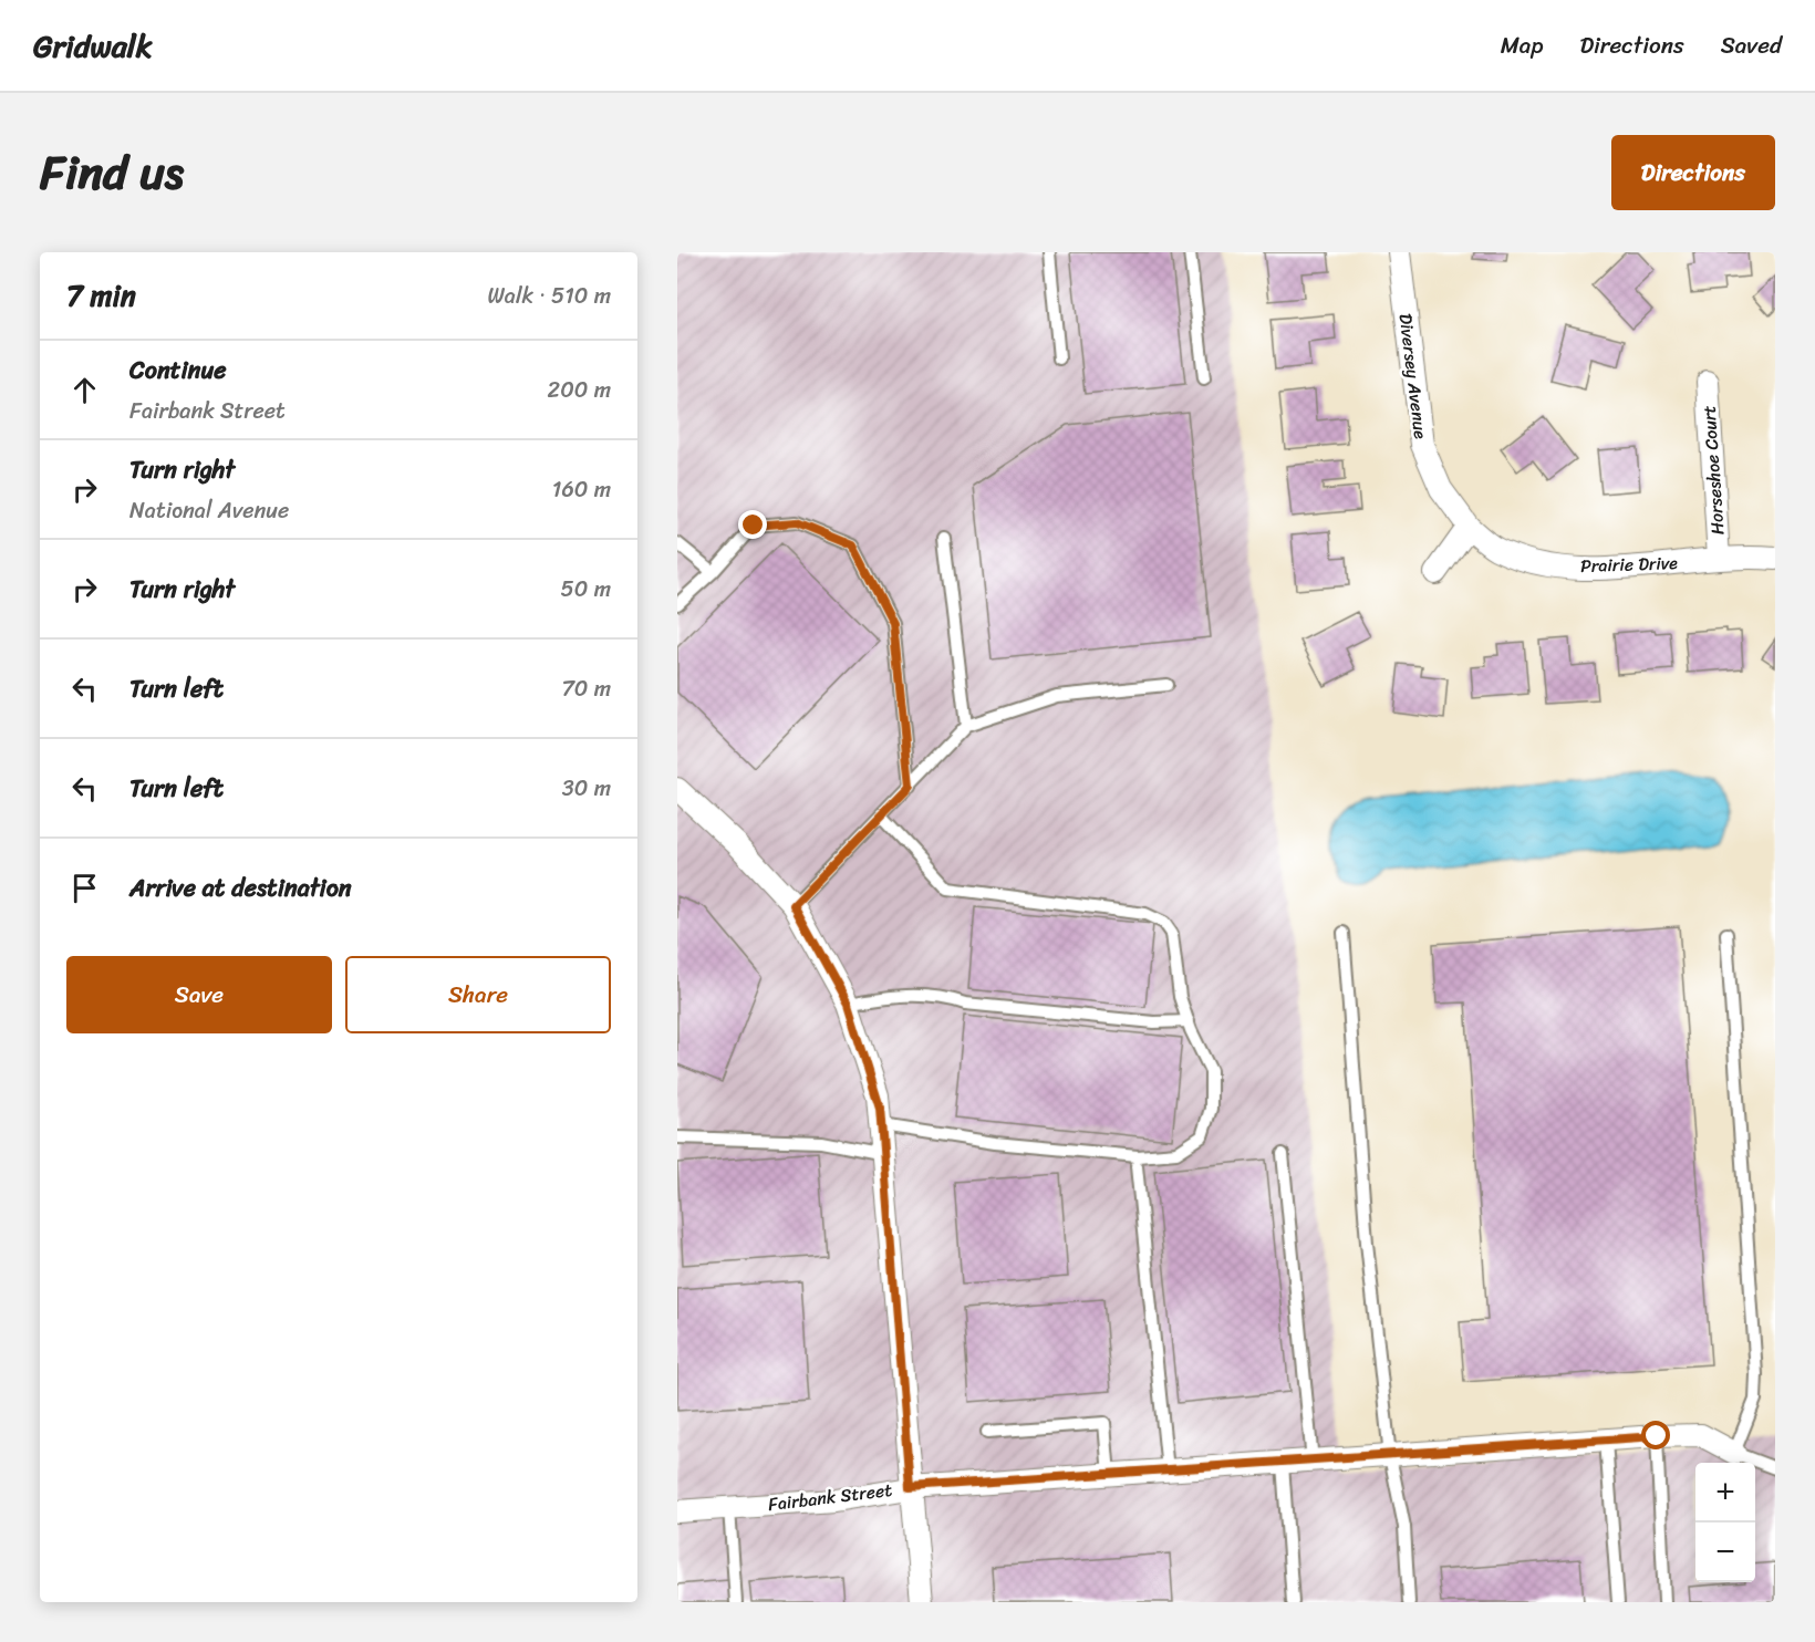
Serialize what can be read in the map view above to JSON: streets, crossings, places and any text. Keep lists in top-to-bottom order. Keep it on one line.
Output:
{"streets":{"street":["Diversey Avenue","Horseshoe Court","Prairie Drive","Fairbank Street"]},"crossings":[["Diversey Avenue","Prairie Drive"],["Horseshoe Court","Prairie Drive"]],"page":{"header":"Gridwalk","nav":["Map","Directions","Saved"],"title":"Find us","buttons":["Directions",["Save","Share"]],"heading":["7 min","Walk · 510 m"],"list":[["Continue","Fairbank Street","200 m"],["Turn right","National Avenue","160 m"],["Turn right","50 m"],["Turn left","70 m"],["Turn left","30 m"],"Arrive at destination"],"map_buttons":["+","−"]}}
